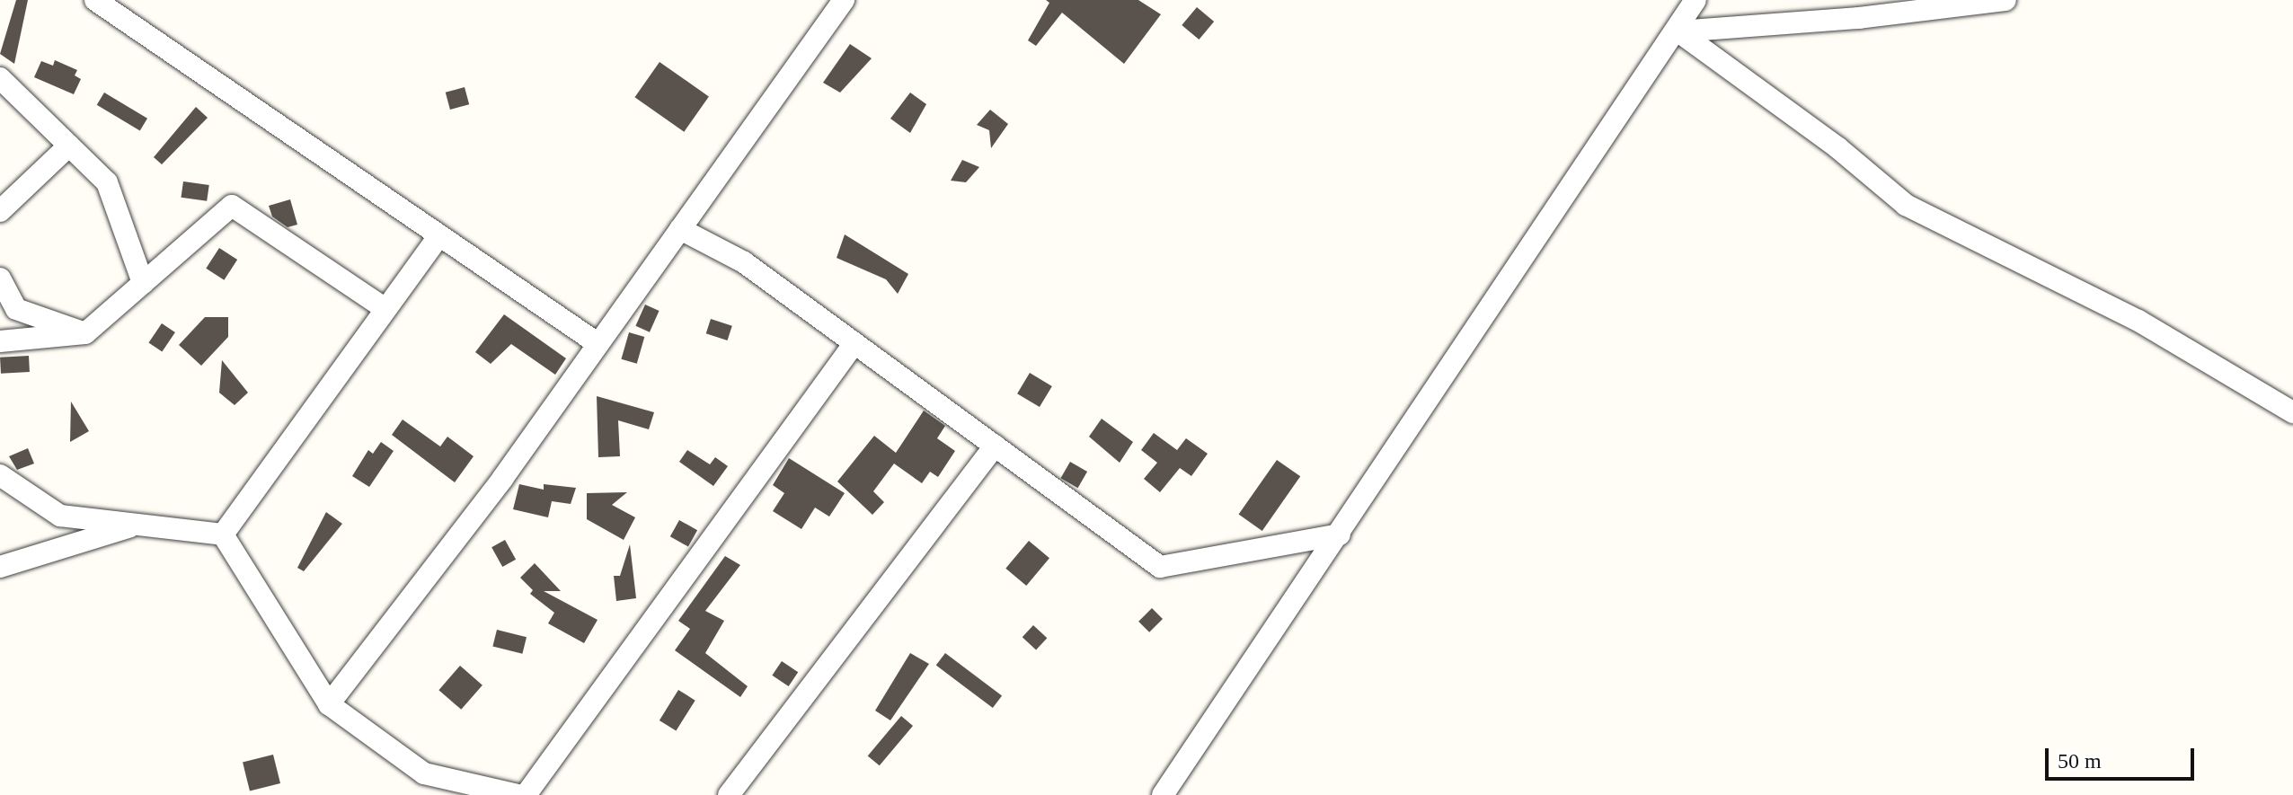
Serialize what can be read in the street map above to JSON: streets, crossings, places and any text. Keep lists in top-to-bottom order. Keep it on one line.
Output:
{"scale_bar":"50 m"}
